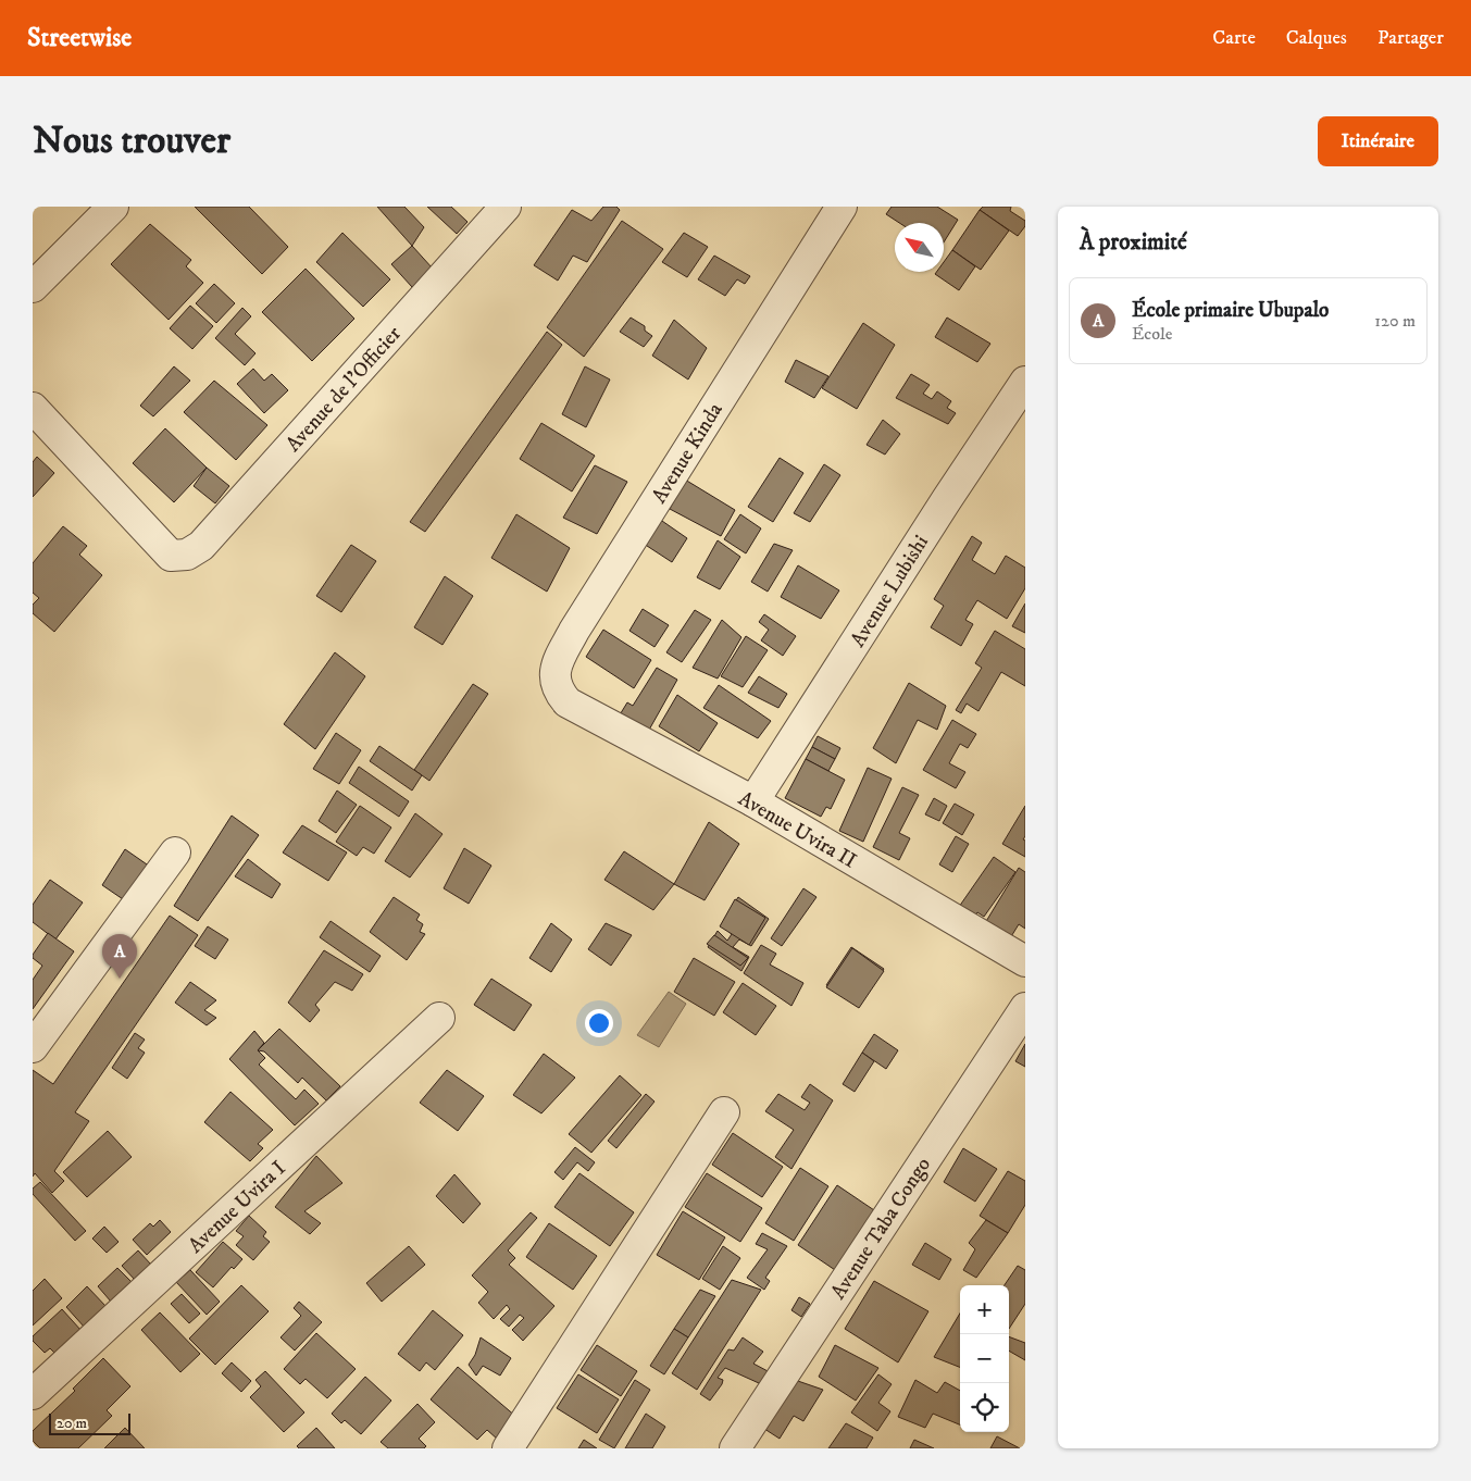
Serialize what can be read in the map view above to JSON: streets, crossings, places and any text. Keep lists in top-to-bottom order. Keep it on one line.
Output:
{"streets":{"street":["Avenue de l'Officier","Avenue Kinda","Avenue Lubishi","Avenue Uvira II","Avenue Uvira I","Avenue Taba Congo"]},"crossings":[["Avenue Kinda","Avenue Uvira II"],["Avenue Lubishi","Avenue Uvira II"]],"scale_bar":"20 m","north":"top left","page":{"header":"Streetwise","nav":["Carte","Calques","Partager"],"buttons":"Itinéraire","title":"Nous trouver","heading":"À proximité","list":[{"mark":"A","name":"École primaire Ubupalo","note":"École","value":"120 m"}],"pins":"A","map_buttons":["+","−"],"scale":"20 m"}}
